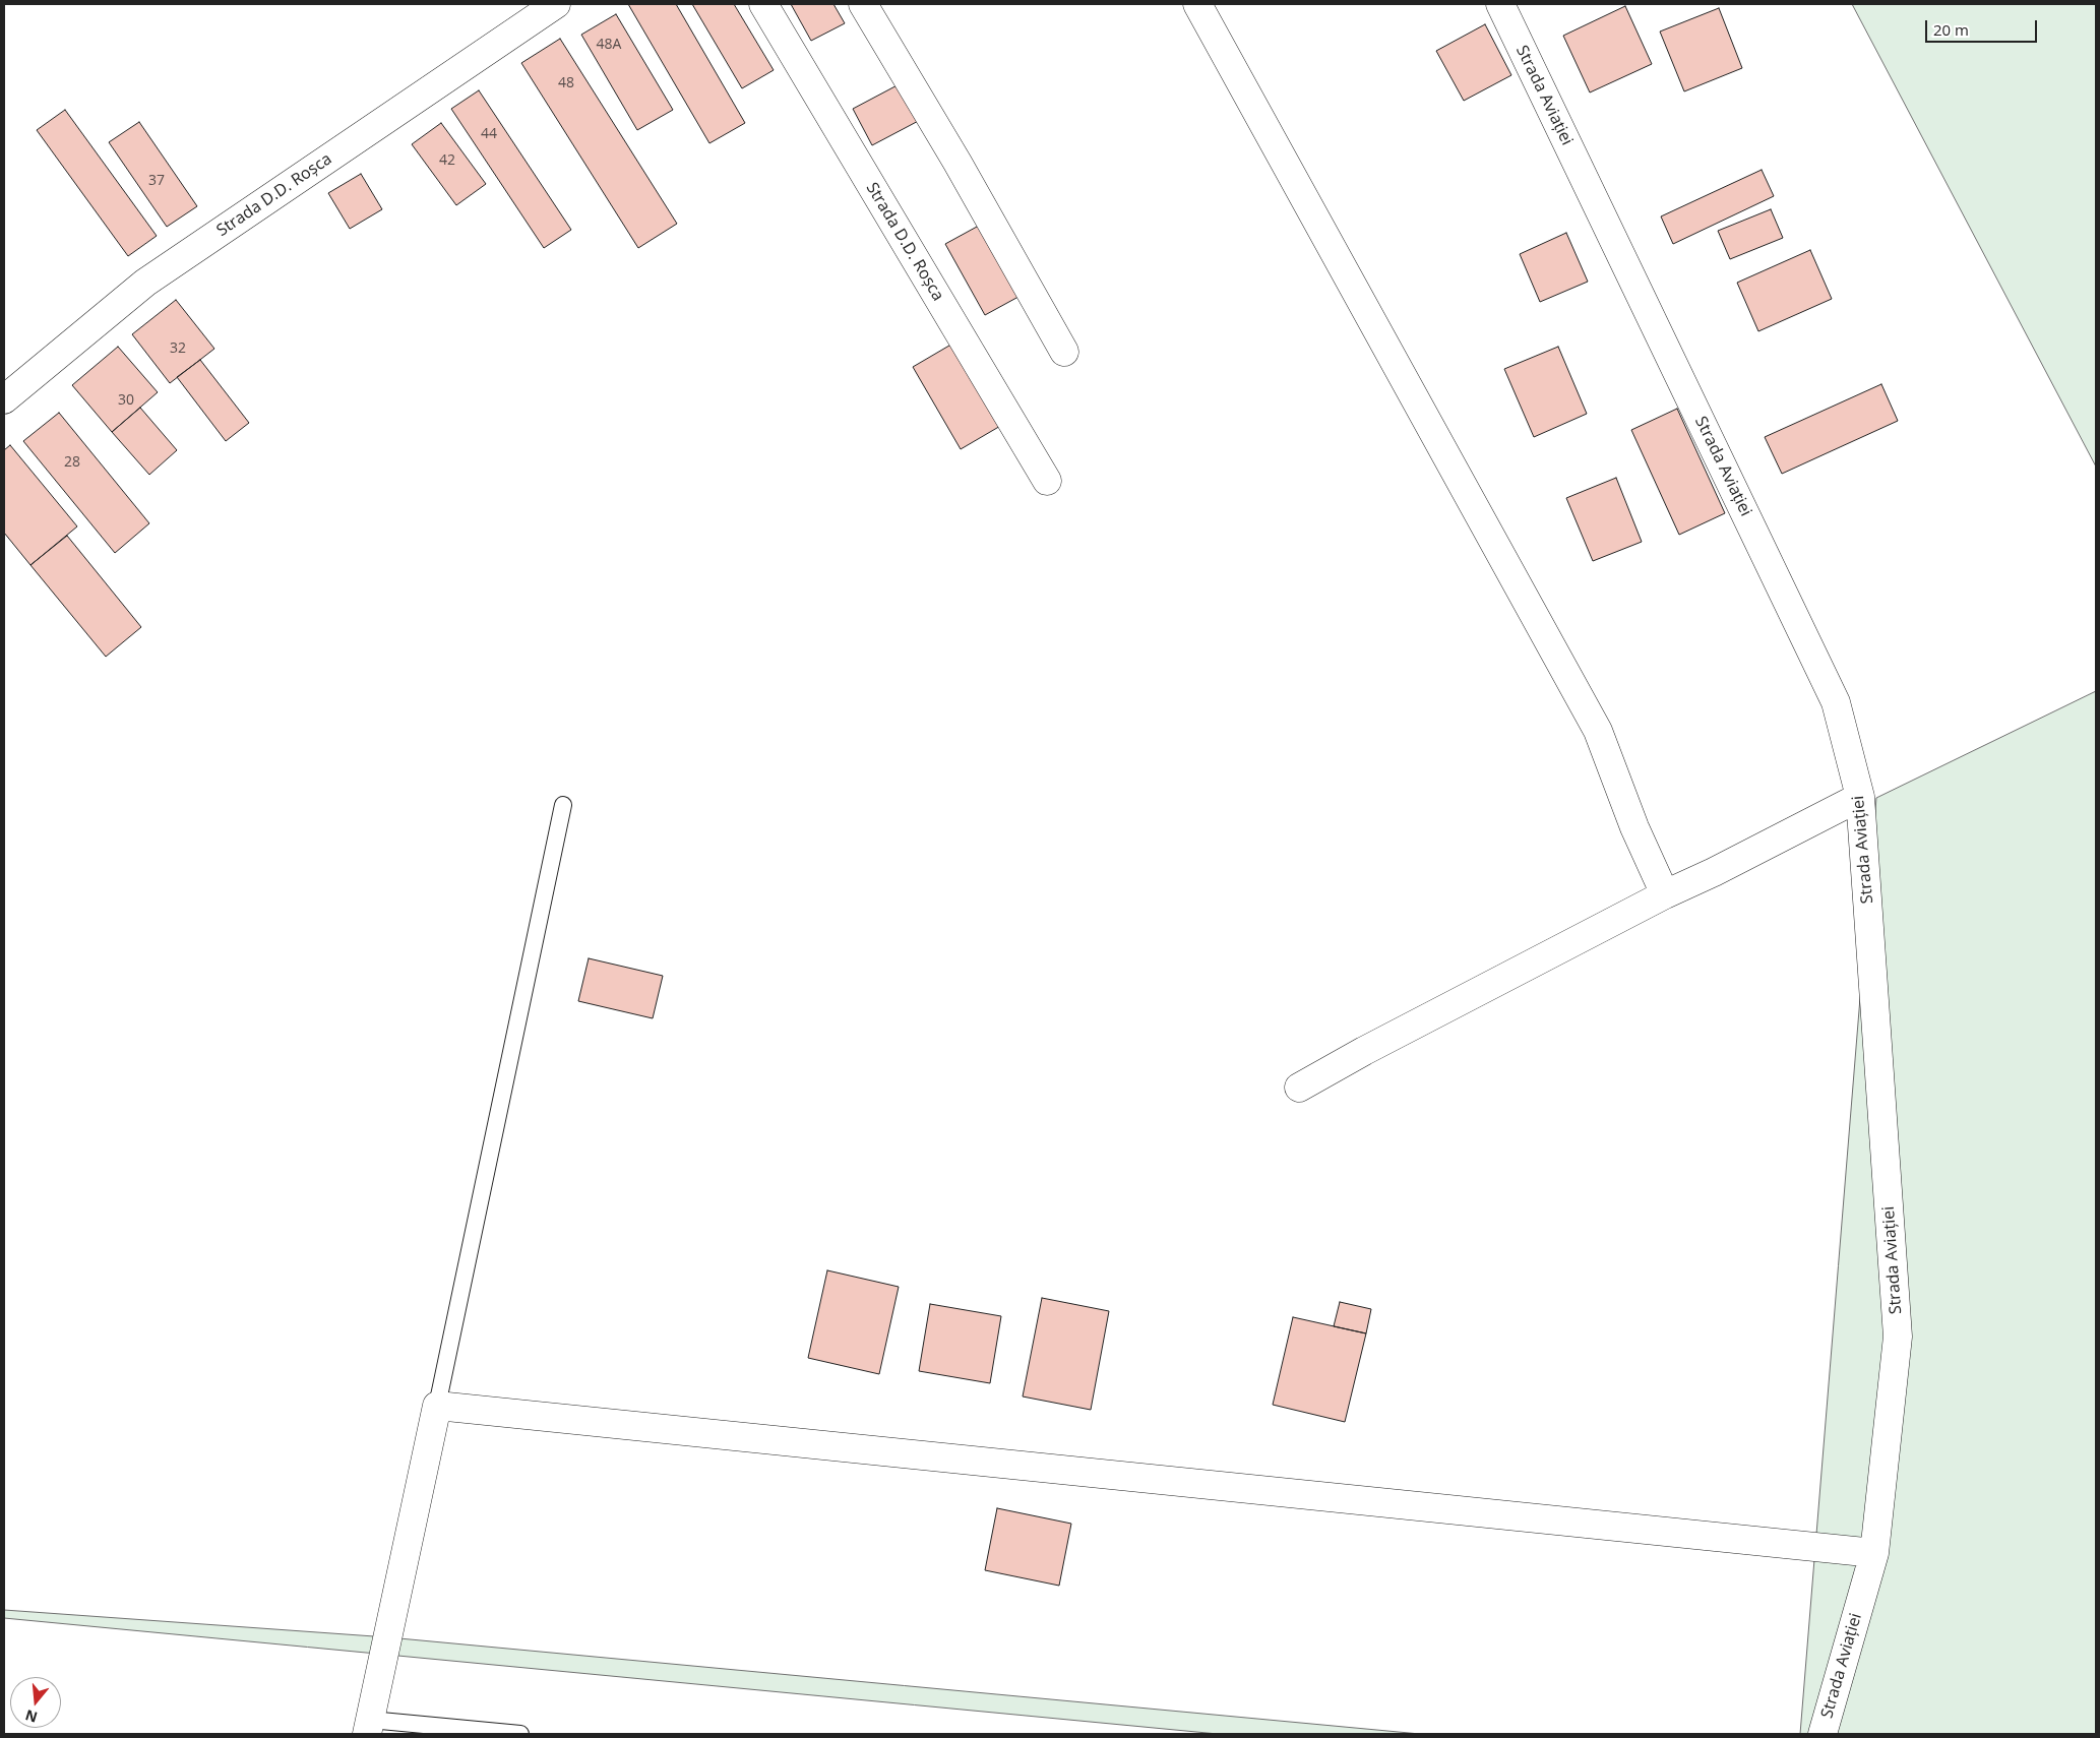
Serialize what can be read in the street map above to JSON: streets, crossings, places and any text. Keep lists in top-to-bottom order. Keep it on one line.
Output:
{"streets":{"street":["Strada Aviației","Strada D.D. Roșca"]},"house_numbers":["48A","48","44","42","37","32","30","28"],"scale_bar":"20 m","north":"bottom"}
